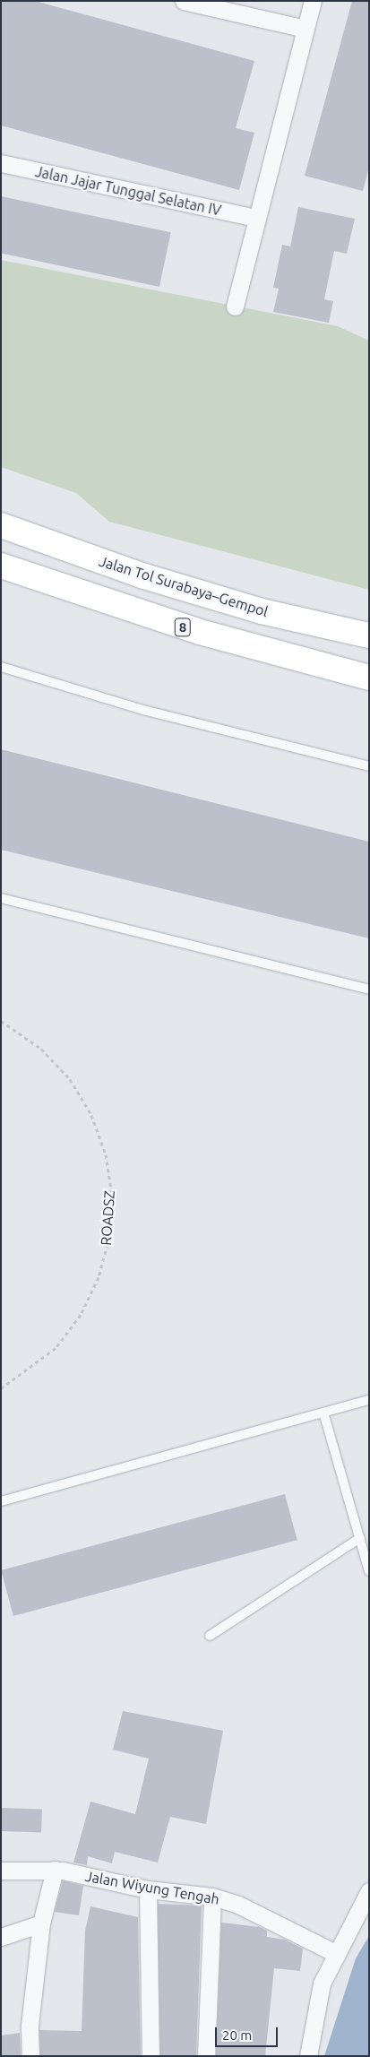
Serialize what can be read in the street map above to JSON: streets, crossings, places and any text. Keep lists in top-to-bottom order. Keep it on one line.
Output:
{"streets":{"highway":["Jalan Tol Surabaya–Gempol","8"],"street":["Jalan Jajar Tunggal Selatan IV","Jalan Wiyung Tengah"],"path":["ROADSZ"]},"scale_bar":"20 m"}
